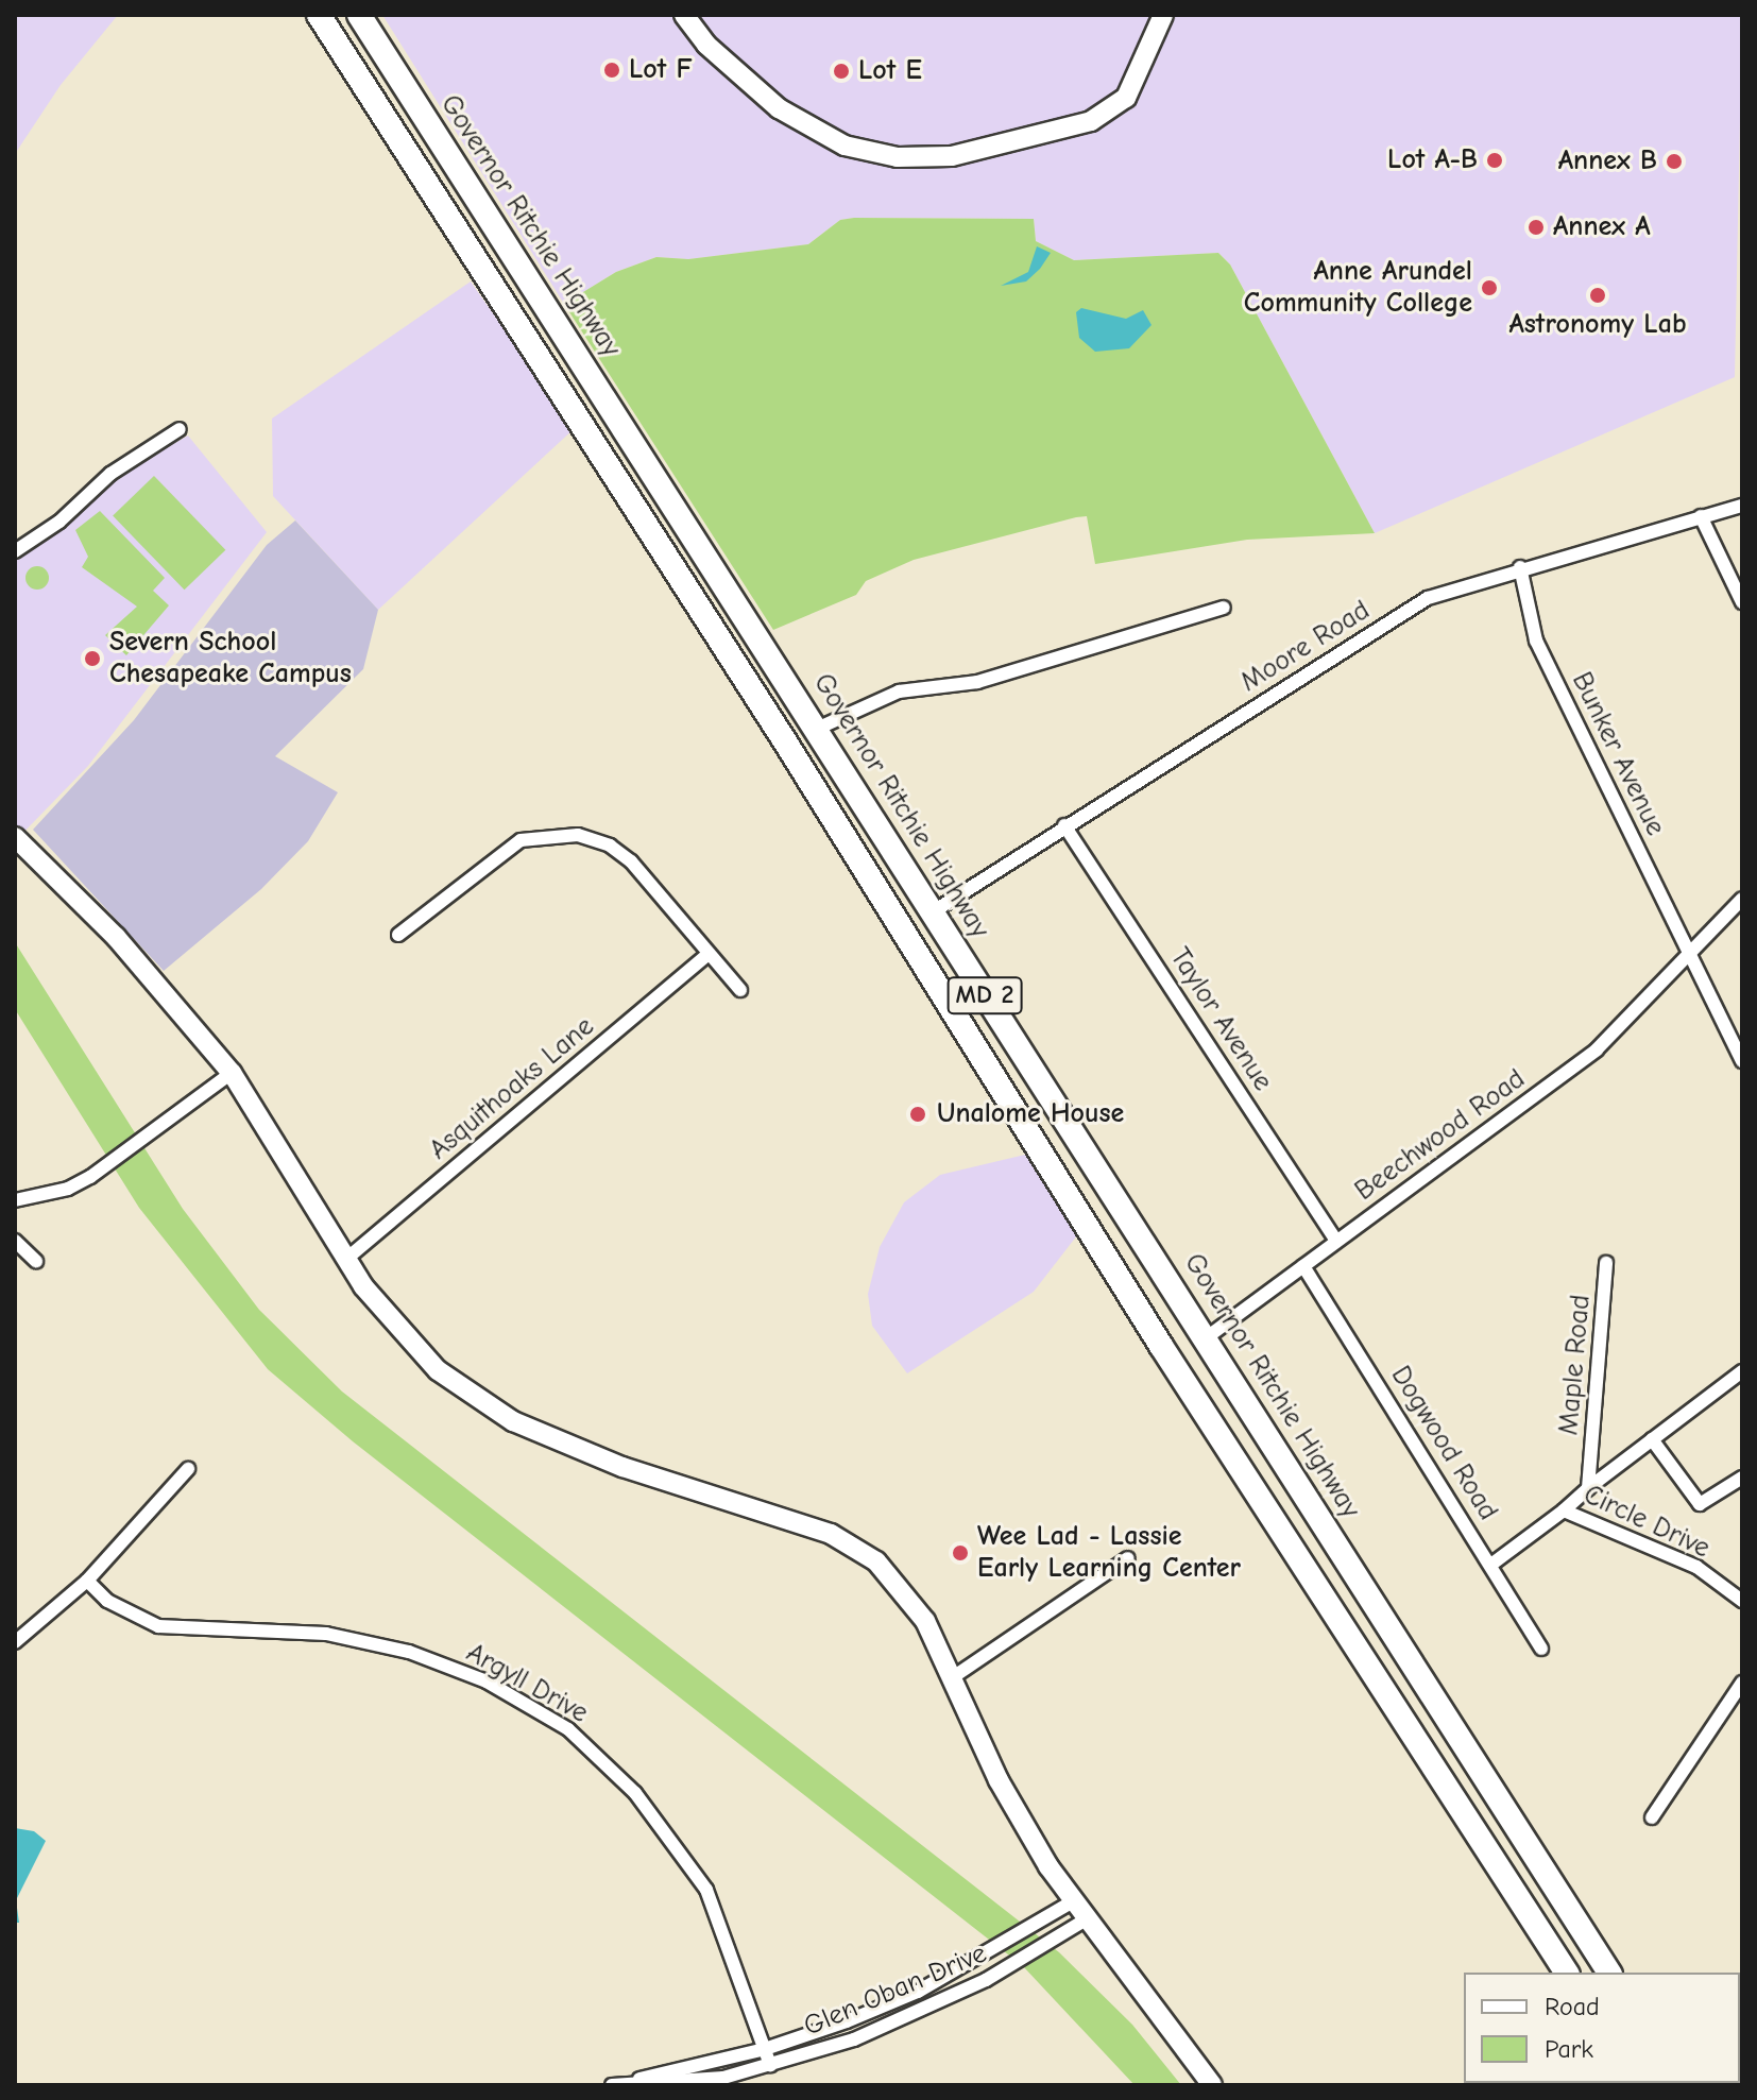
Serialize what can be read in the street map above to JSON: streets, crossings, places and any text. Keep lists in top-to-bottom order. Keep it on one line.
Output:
{"streets":{"highway":["Governor Ritchie Highway","MD 2"],"street":["Moore Road","Bunker Avenue","Taylor Avenue","Asquithoaks Lane","Beechwood Road","Maple Road","Dogwood Road","Circle Drive","Argyll Drive","Glen Oban Drive"]},"crossings":[["Governor Ritchie Highway","Moore Road"],["Governor Ritchie Highway","Beechwood Road"],["Moore Road","Bunker Avenue"],["Moore Road","Taylor Avenue"],["Bunker Avenue","Beechwood Road"],["Taylor Avenue","Beechwood Road"],["Beechwood Road","Dogwood Road"],["Dogwood Road","Circle Drive"],["Argyll Drive","Glen Oban Drive"]],"places":["Lot F","Lot E","Lot A-B","Annex B","Annex A","Anne Arundel Community College","Astronomy Lab","Severn School Chesapeake Campus","Unalome House","Wee Lad - Lassie Early Learning Center"],"legend":["Road","Park"]}
